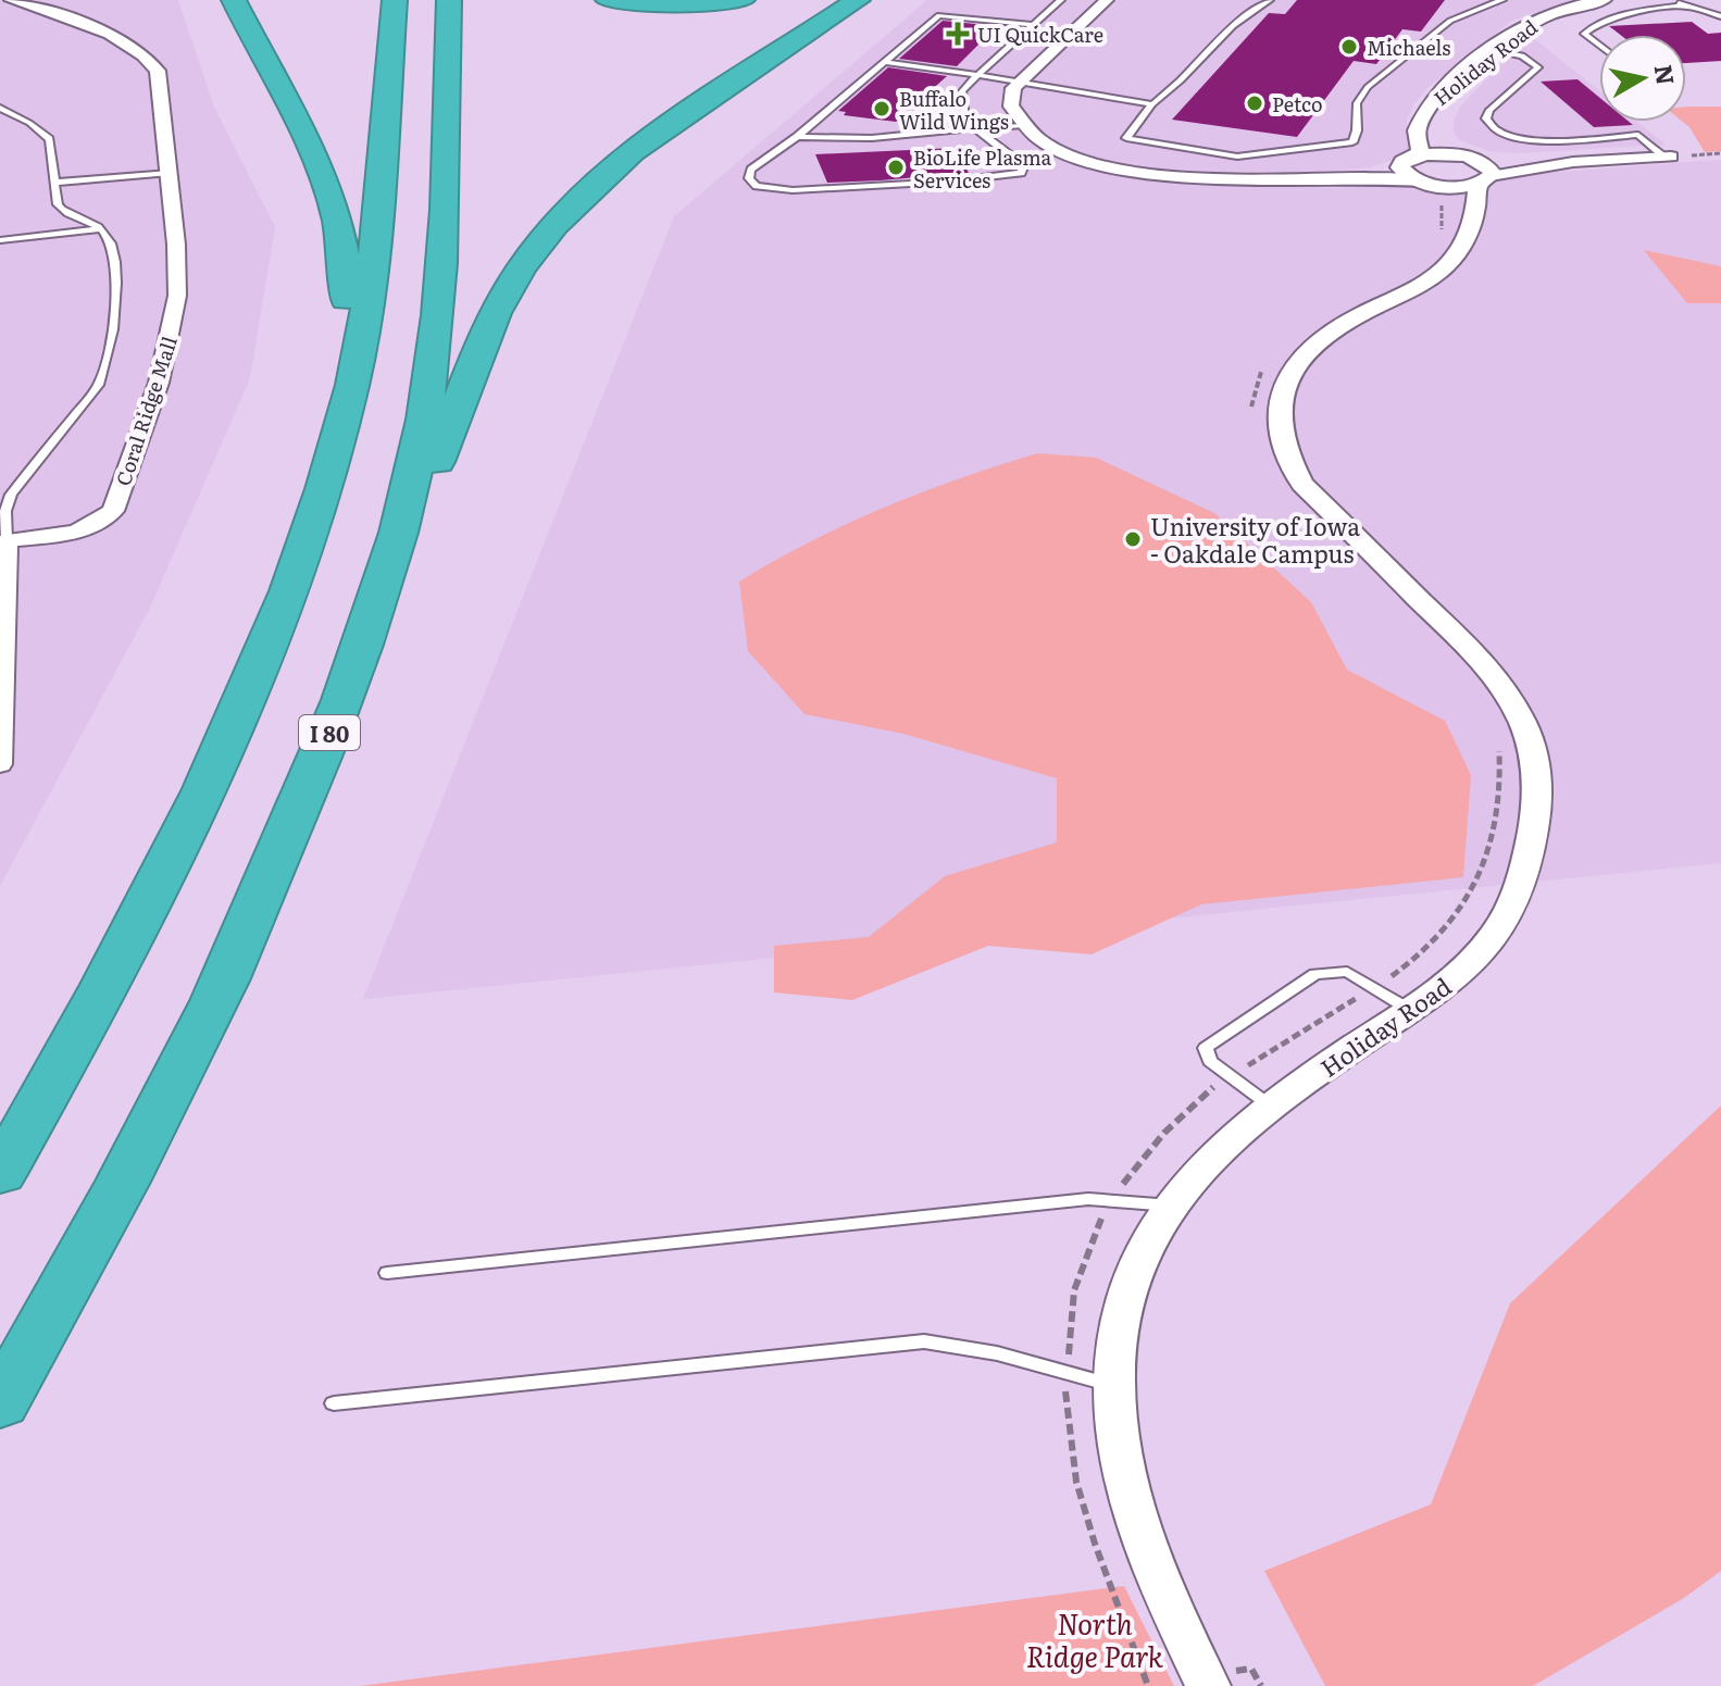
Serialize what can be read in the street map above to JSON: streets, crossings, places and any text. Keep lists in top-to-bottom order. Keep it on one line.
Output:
{"streets":{"highway":["I 80"],"street":["Holiday Road","Coral Ridge Mall"]},"parks":["North Ridge Park"],"places":{"health":["UI QuickCare"],"other":["Michaels","Petco","Buffalo Wild Wings","BioLife Plasma Services","University of Iowa - Oakdale Campus"]},"north":"right"}
